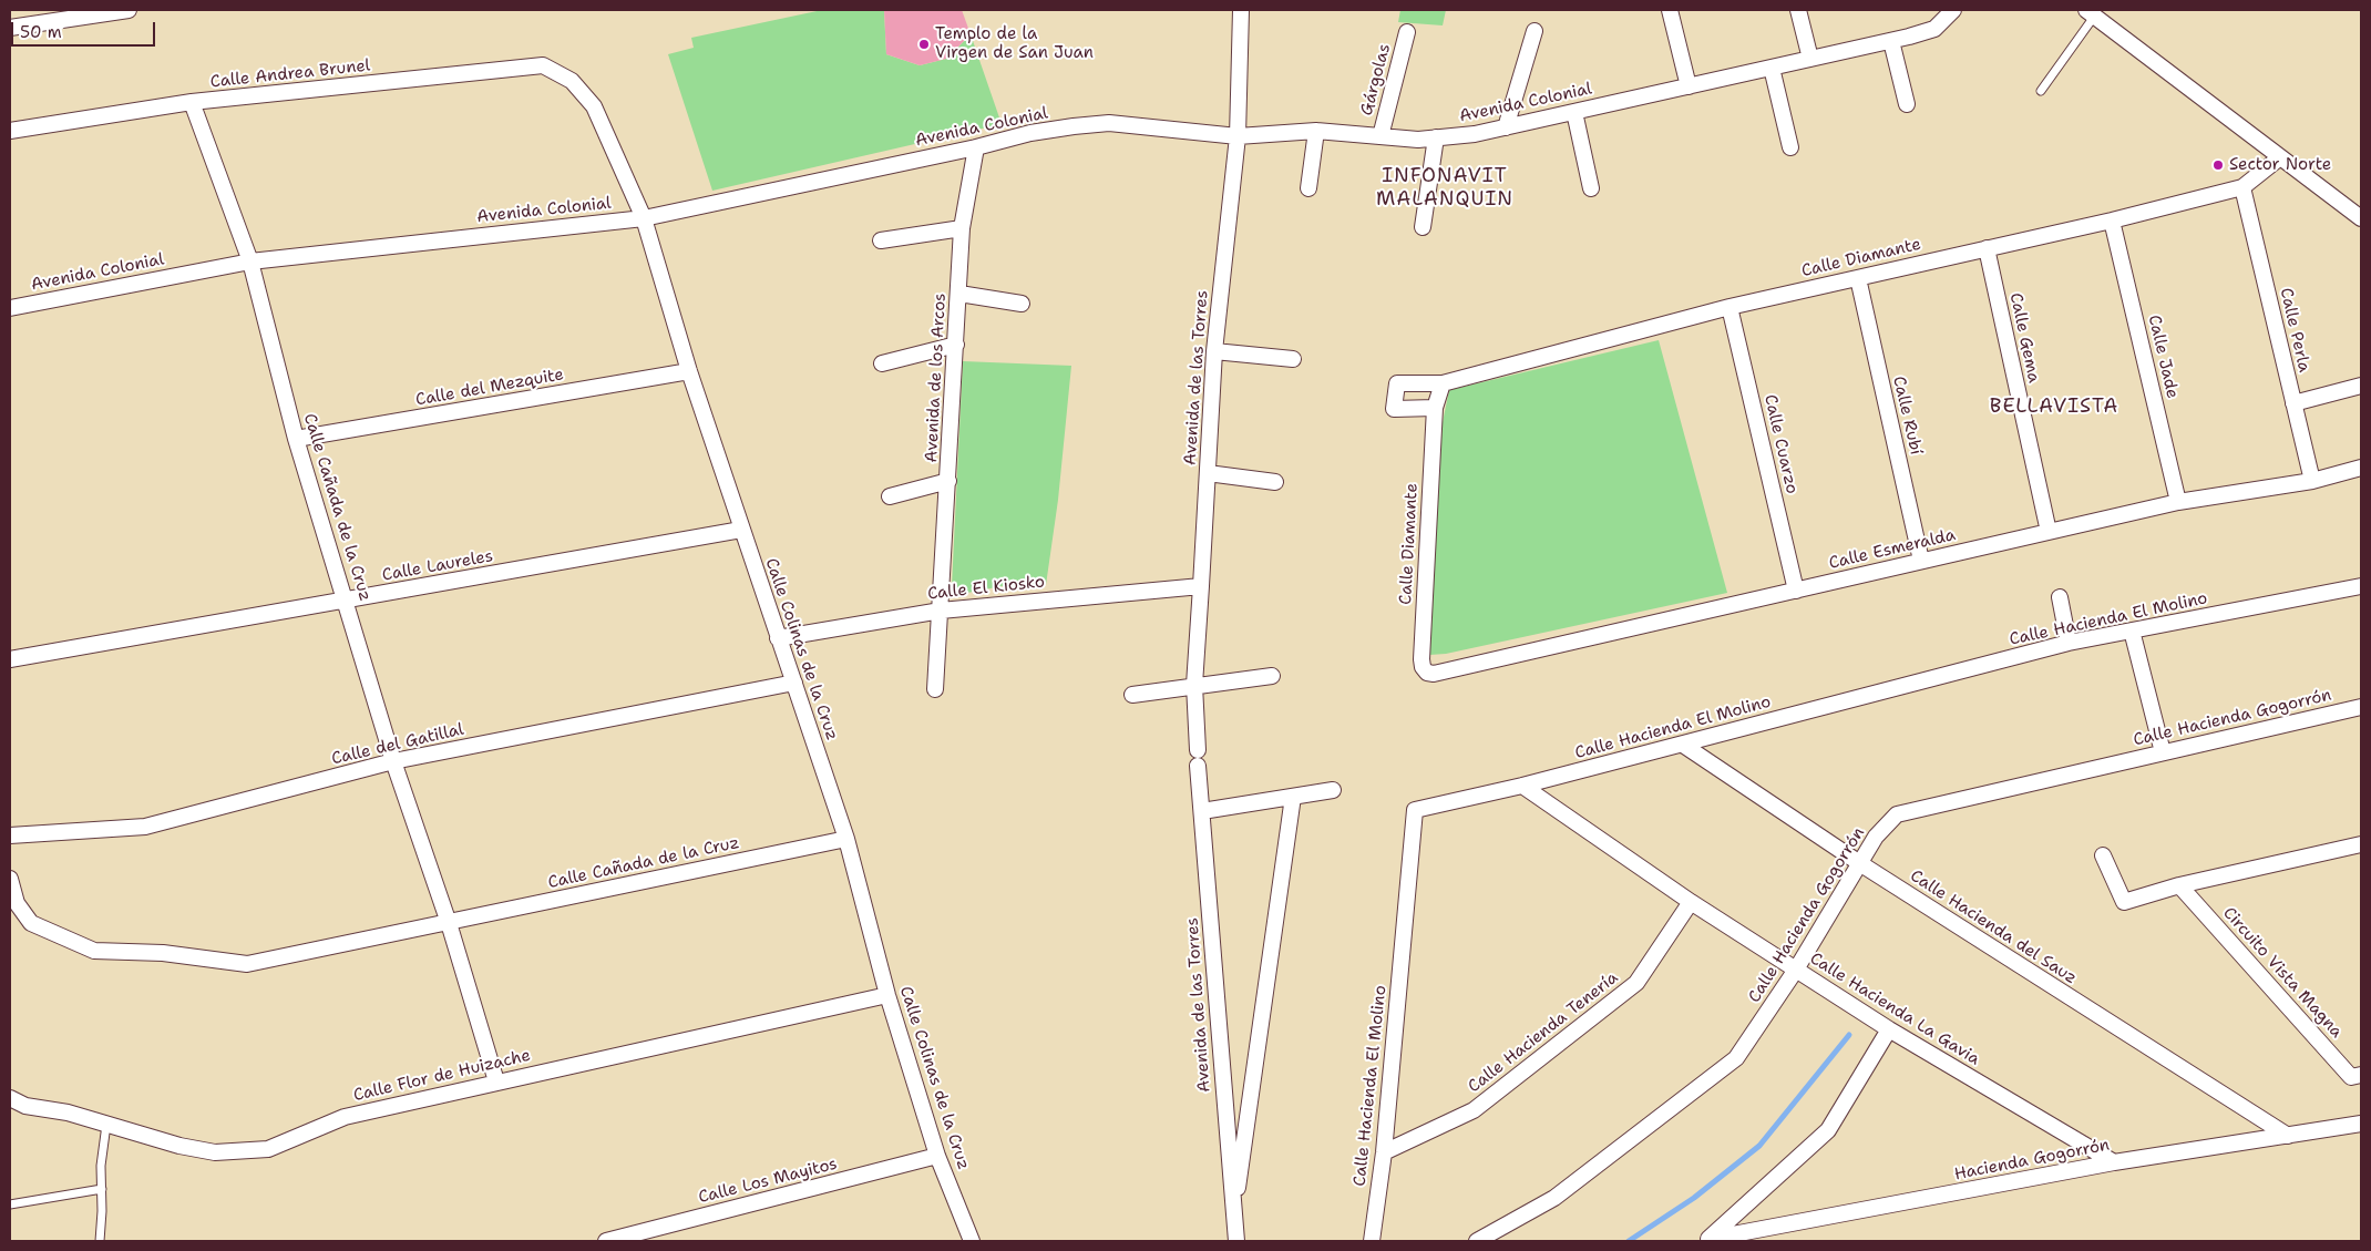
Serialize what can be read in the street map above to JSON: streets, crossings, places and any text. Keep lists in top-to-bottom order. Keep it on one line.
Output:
{"streets":{"street":["Calle Andrea Brunel","Gárgolas","Avenida Colonial","Calle Diamante","Calle Perla","Calle Gema","Calle Jade","Avenida de los Arcos","Avenida de las Torres","Calle del Mezquite","Calle Rubí","Calle Cuarzo","Calle Cañada de la Cruz","Calle Esmeralda","Calle Laureles","Calle El Kiosko","Calle Hacienda El Molino","Calle Colinas de la Cruz","Calle Hacienda Gogorrón","Calle del Gatillal","Calle Hacienda del Sauz","Circuito Vista Magna","Calle Hacienda La Gavia","Calle Hacienda Tenería","Calle Flor de Huizache","Hacienda Gogorrón","Calle Los Mayitos"]},"crossings":[["Calle Andrea Brunel","Calle Cañada de la Cruz"],["Calle Andrea Brunel","Calle Colinas de la Cruz"],["Gárgolas","Avenida Colonial"],["Avenida Colonial","Avenida de los Arcos"],["Avenida Colonial","Avenida de las Torres"],["Avenida Colonial","Calle Cañada de la Cruz"],["Avenida Colonial","Calle Colinas de la Cruz"],["Calle Diamante","Calle Perla"],["Calle Diamante","Calle Gema"],["Calle Diamante","Calle Jade"],["Calle Diamante","Calle Rubí"],["Calle Diamante","Calle Cuarzo"],["Calle Diamante","Calle Esmeralda"],["Calle Perla","Calle Esmeralda"],["Calle Gema","Calle Esmeralda"],["Calle Jade","Calle Esmeralda"],["Avenida de los Arcos","Calle El Kiosko"],["Avenida de las Torres","Calle El Kiosko"],["Calle del Mezquite","Calle Cañada de la Cruz"],["Calle del Mezquite","Calle Colinas de la Cruz"],["Calle Rubí","Calle Esmeralda"],["Calle Cuarzo","Calle Esmeralda"],["Calle Cañada de la Cruz","Calle Laureles"],["Calle Cañada de la Cruz","Calle Colinas de la Cruz"],["Calle Cañada de la Cruz","Calle del Gatillal"],["Calle Cañada de la Cruz","Calle Flor de Huizache"],["Calle Laureles","Calle Colinas de la Cruz"],["Calle El Kiosko","Calle Colinas de la Cruz"],["Calle Hacienda El Molino","Calle Hacienda del Sauz"],["Calle Hacienda El Molino","Calle Hacienda La Gavia"],["Calle Hacienda El Molino","Calle Hacienda Tenería"],["Calle Colinas de la Cruz","Calle del Gatillal"],["Calle Colinas de la Cruz","Calle Flor de Huizache"],["Calle Colinas de la Cruz","Calle Los Mayitos"],["Calle Hacienda Gogorrón","Calle Hacienda del Sauz"],["Calle Hacienda Gogorrón","Calle Hacienda La Gavia"],["Calle Hacienda del Sauz","Hacienda Gogorrón"],["Calle Hacienda La Gavia","Calle Hacienda Tenería"],["Calle Hacienda La Gavia","Hacienda Gogorrón"]],"districts":["INFONAVIT MALANQUIN","BELLAVISTA"],"places":["Templo de la Virgen de San Juan","Sector Norte"],"scale_bar":"50 m"}
